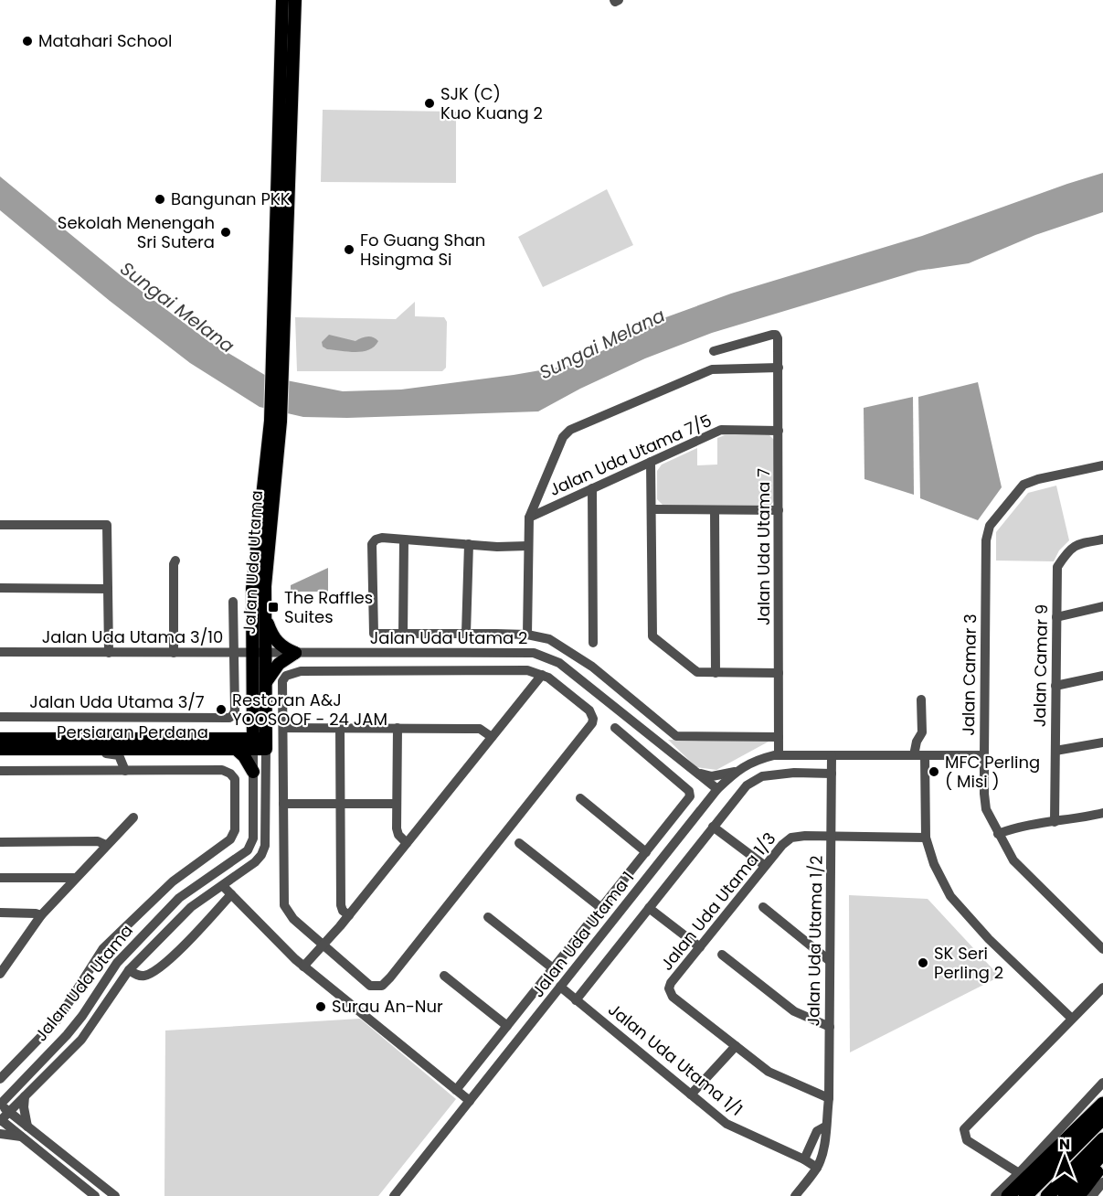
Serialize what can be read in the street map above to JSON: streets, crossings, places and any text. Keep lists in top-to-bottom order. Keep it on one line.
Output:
{"streets":{"main road":["Jalan Uda Utama","Persiaran Perdana"],"street":["Jalan Uda Utama 7/5","Jalan Uda Utama 7","Jalan Uda Utama 3/10","Jalan Uda Utama 2","Jalan Camar 9","Jalan Camar 3","Jalan Uda Utama 3/7","Jalan Uda Utama 1/3","Jalan Uda Utama 1","Jalan Uda Utama 1/2","Jalan Uda Utama 1/1"]},"crossings":[["Jalan Uda Utama 7/5","Jalan Uda Utama 7"],["Jalan Uda Utama 7","Jalan Uda Utama 1"],["Jalan Uda Utama","Jalan Uda Utama 3/10"],["Jalan Uda Utama","Jalan Uda Utama 2"],["Jalan Uda Utama","Persiaran Perdana"],["Jalan Uda Utama 3/10","Jalan Uda Utama 2"],["Jalan Uda Utama 3/10","Jalan Uda Utama 3/7"],["Jalan Uda Utama 2","Jalan Uda Utama 1"],["Jalan Camar 3","Jalan Uda Utama 1"],["Jalan Uda Utama 1/3","Jalan Uda Utama 1/2"],["Jalan Uda Utama 1","Jalan Uda Utama 1/2"],["Jalan Uda Utama 1","Jalan Uda Utama 1/1"],["Jalan Uda Utama 1/2","Jalan Uda Utama 1/1"]],"water":["Sungai Melana"],"places":{"other":["Matahari School","SJK (C) Kuo Kuang 2","Bangunan PKK","Sekolah Menengah Sri Sutera","Fo Guang Shan Hsingma Si","Restoran A&J YOOSOOF - 24 JAM","MFC Perling ( Misi )","SK Seri Perling 2","Surau An-Nur"],"transit":["The Raffles Suites"]},"north":"top"}
